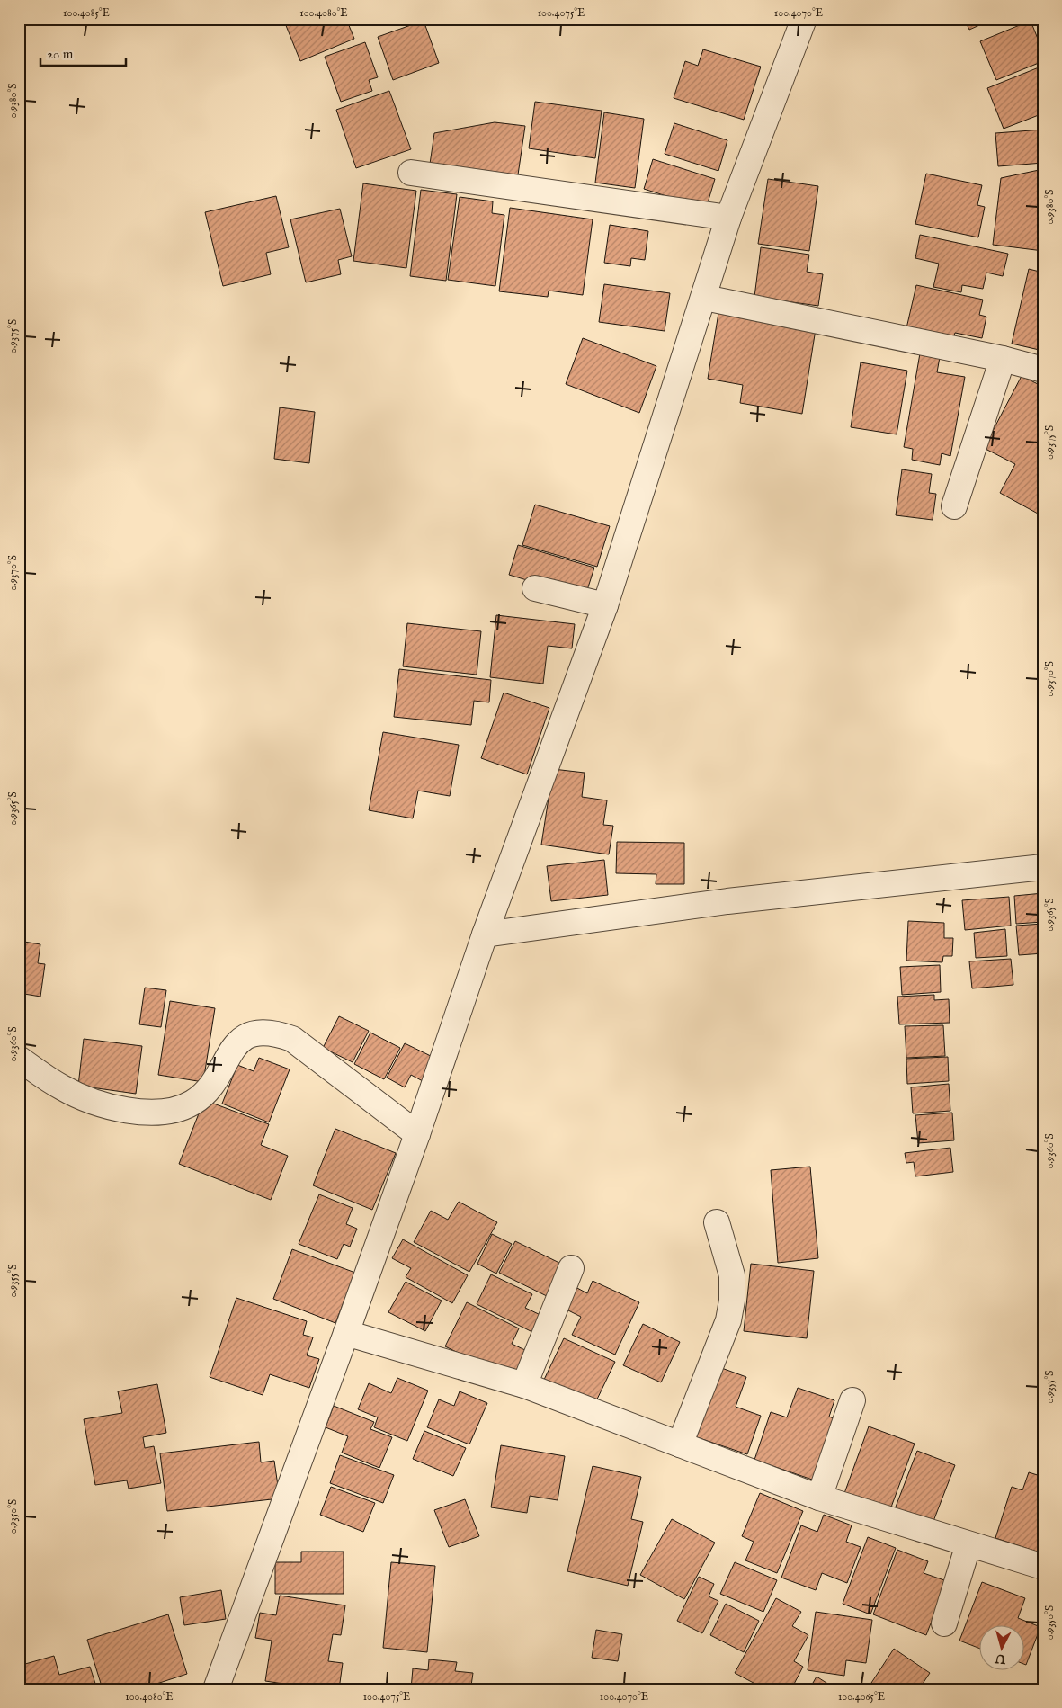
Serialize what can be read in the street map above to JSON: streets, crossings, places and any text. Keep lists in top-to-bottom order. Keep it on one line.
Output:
{"scale_bar":"20 m","north":"bottom","coordinates":["100.4085°E","100.4080°E","100.4075°E","100.4070°E","0.9380°S","0.9375°S","0.9370°S","0.9365°S","0.9360°S","0.9355°S","0.9350°S","100.4065°E"]}
